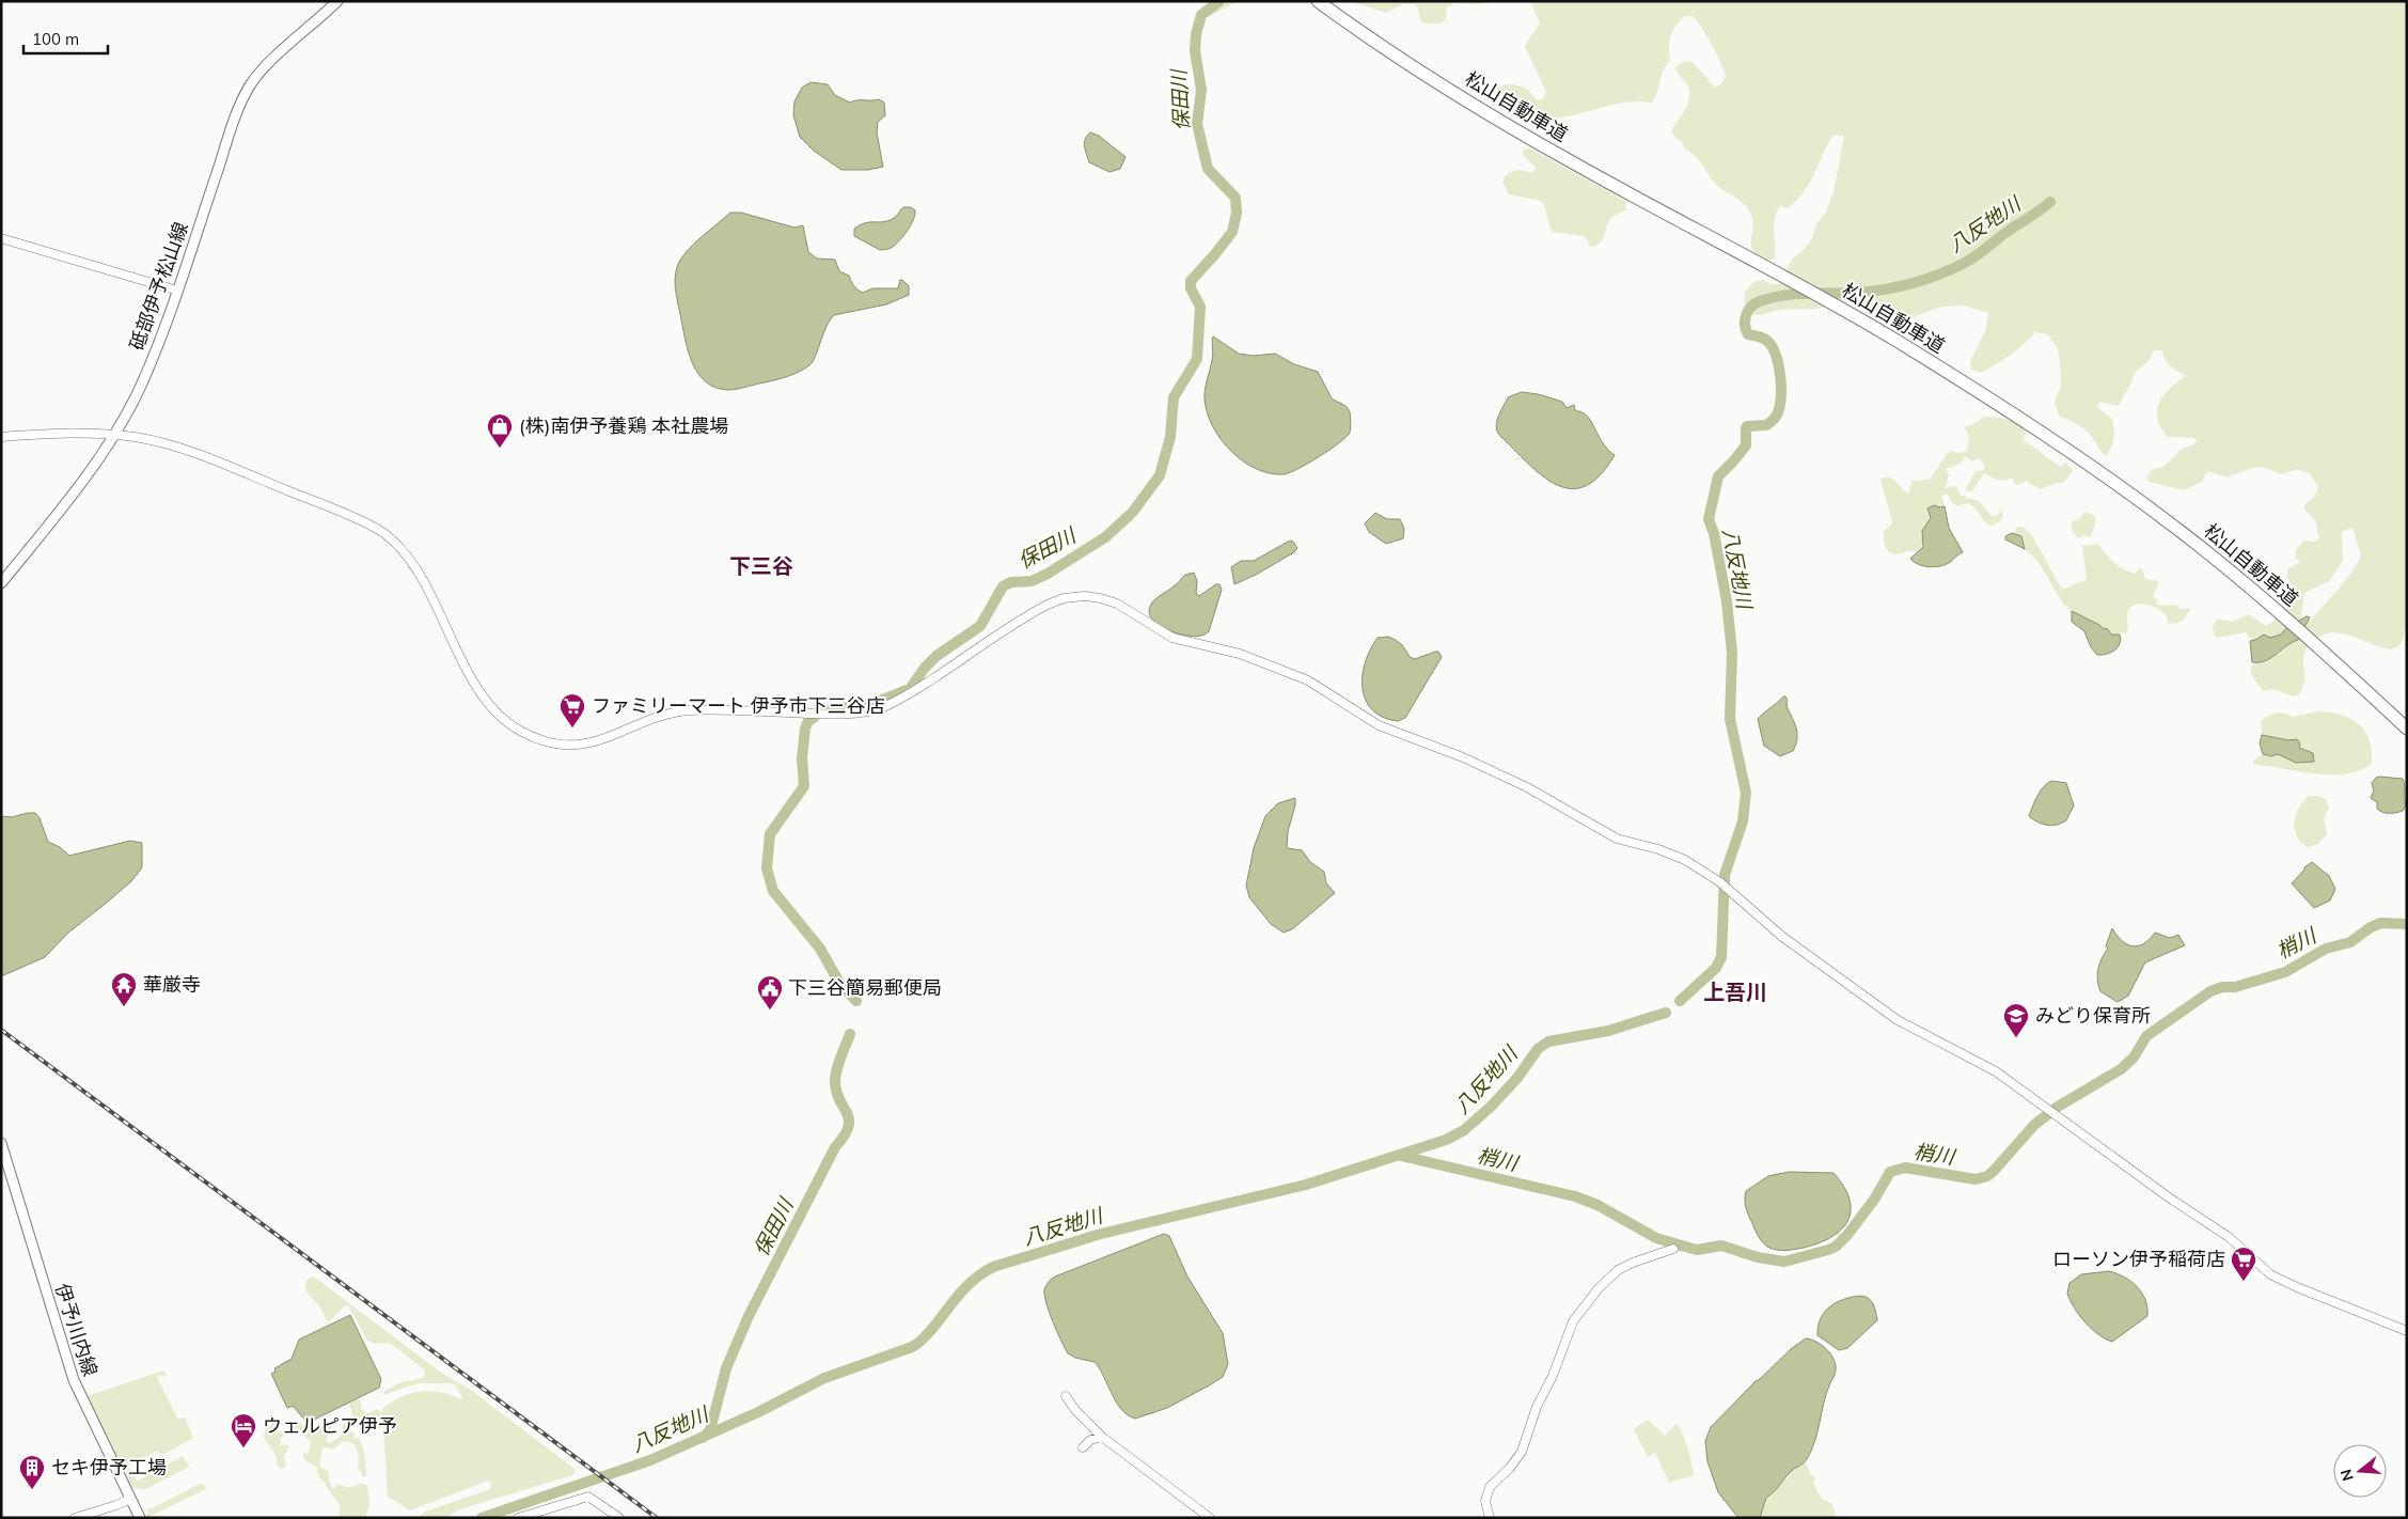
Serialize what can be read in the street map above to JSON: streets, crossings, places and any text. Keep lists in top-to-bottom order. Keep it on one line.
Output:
{"streets":{"highway":["松山自動車道"],"main road":["砥部伊予松山線","伊予川内線"]},"districts":["下三谷","上吾川"],"water":["保田川","八反地川","梢川"],"places":{"shop":["(株)南伊予養鶏 本社農場"],"supermarket":["ファミリーマート 伊予市下三谷店","ローソン伊予稲荷店"],"temple":["華厳寺"],"public building":["下三谷簡易郵便局"],"school or university":["みどり保育所"],"hotel":["ウェルピア伊予"],"building":["セキ伊予工場"]},"scale_bar":"100 m","north":"left"}
